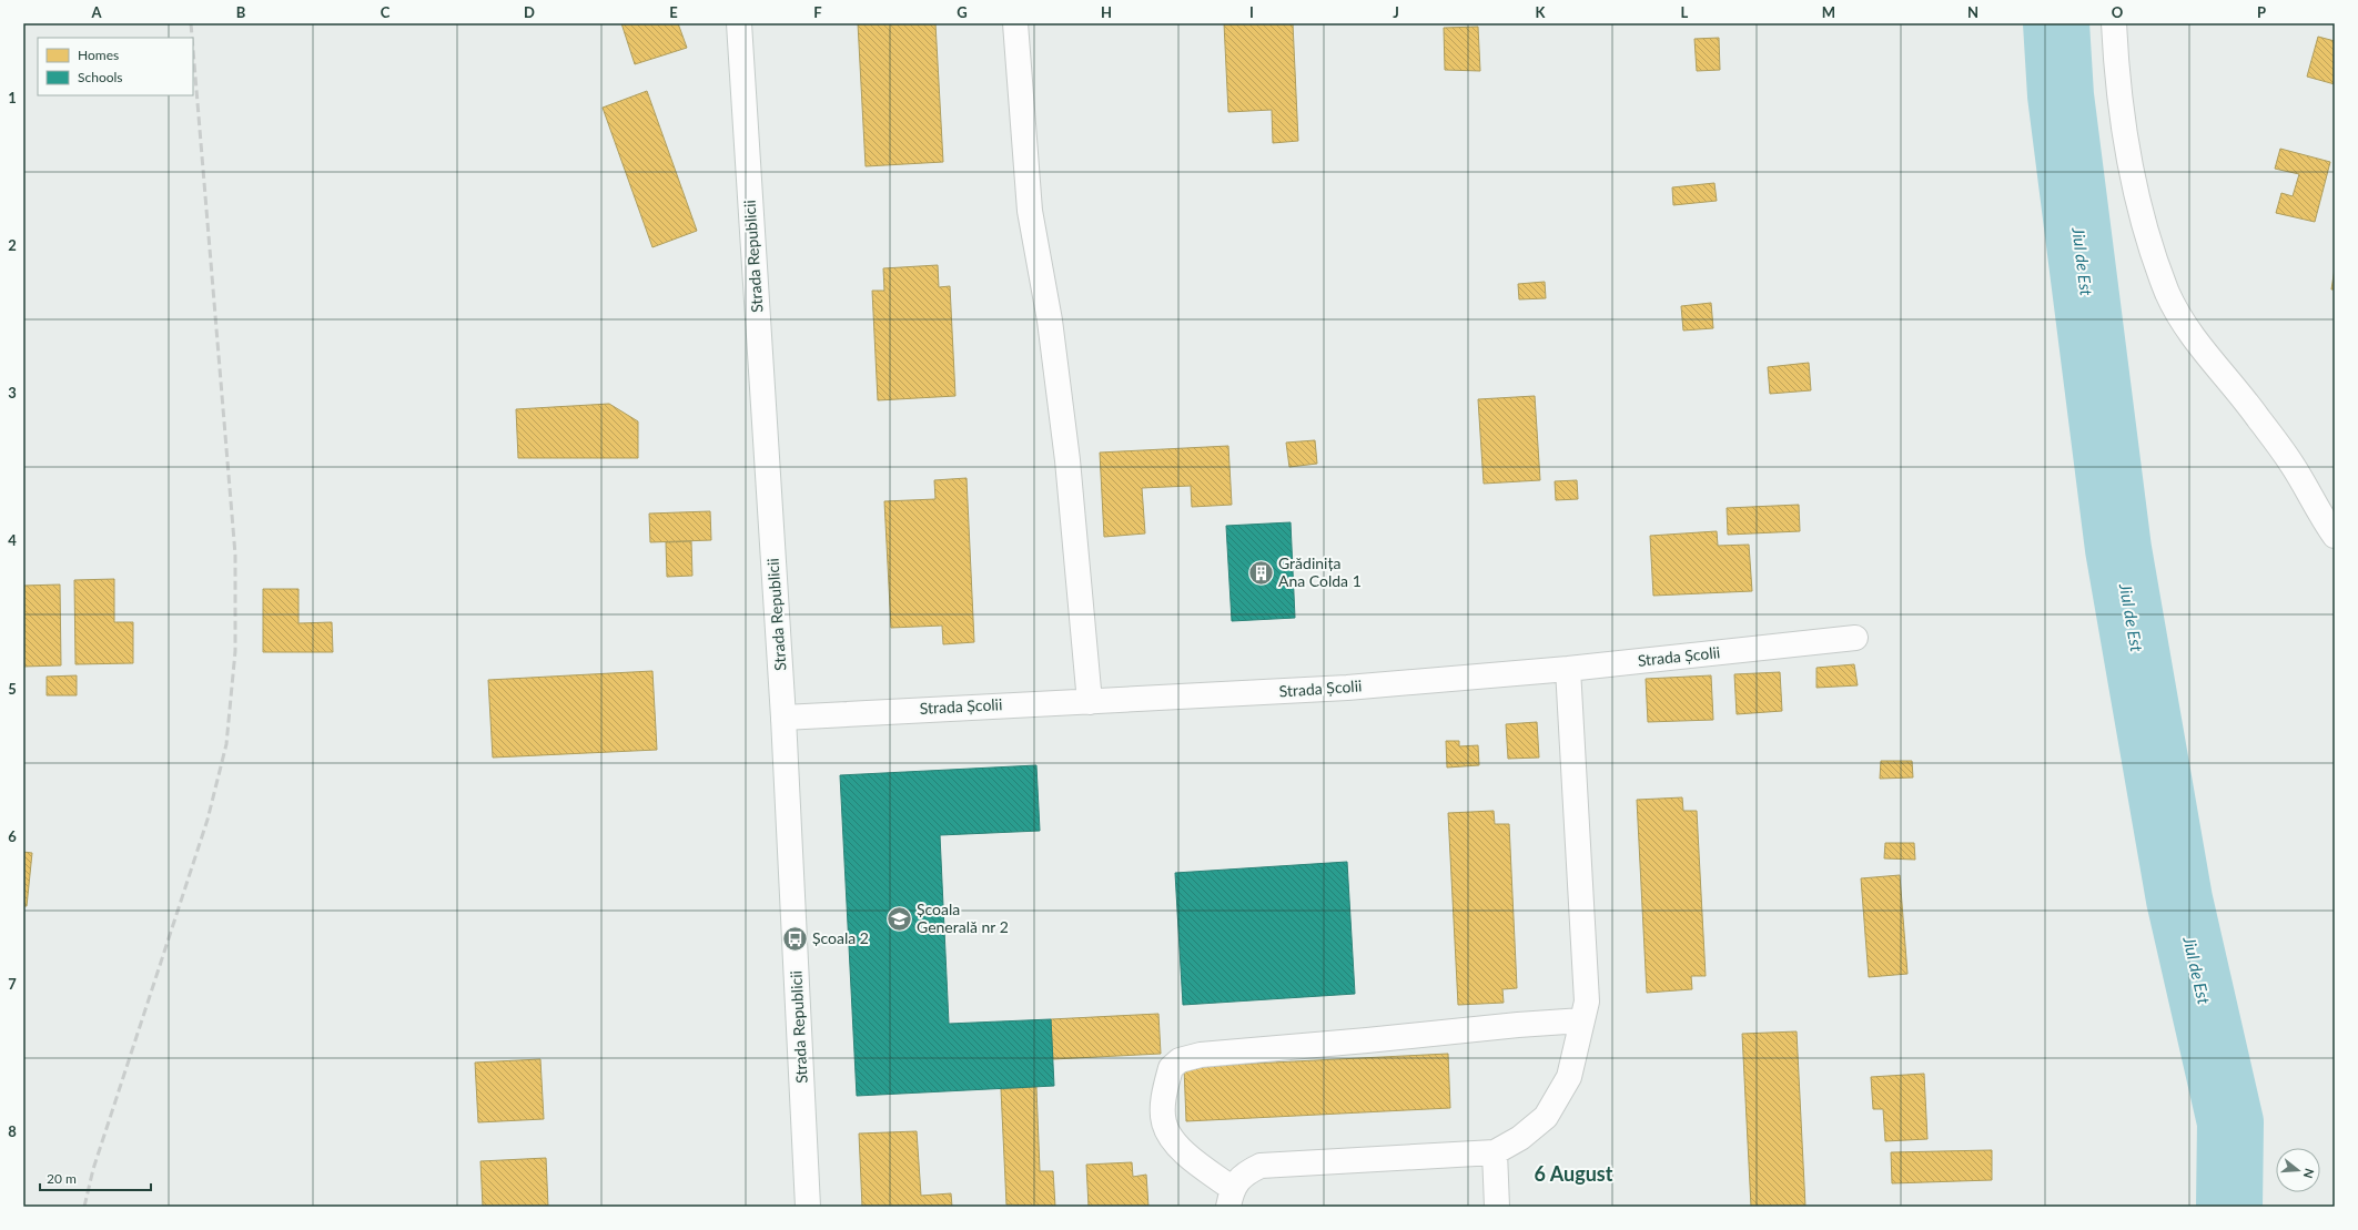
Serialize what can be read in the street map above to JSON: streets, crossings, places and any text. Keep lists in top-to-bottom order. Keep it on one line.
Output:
{"streets":{"street":["Strada Republicii","Strada Școlii"]},"crossings":[["Strada Republicii","Strada Școlii"]],"districts":["6 August"],"water":["Jiul de Est"],"places":{"building":["Grădinița Ana Colda 1"],"school or university":["Școala Generală nr 2"],"bus stop":["Școala 2"]},"legend":["Homes","Schools"],"scale_bar":"20 m","north":"right","grid":{"columns":["A","B","C","D","E","F","G","H","I","J","K","L","M","N","O","P"],"rows":["1","2","3","4","5","6","7","8"]}}
